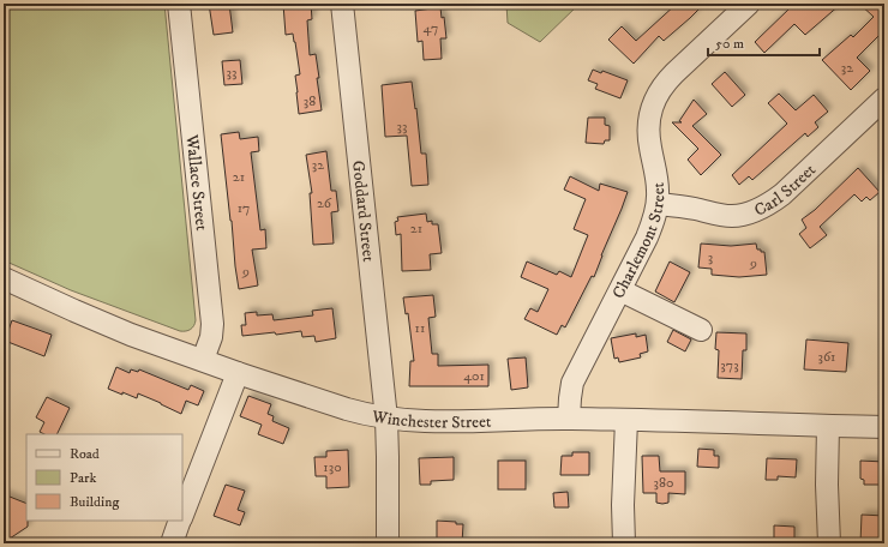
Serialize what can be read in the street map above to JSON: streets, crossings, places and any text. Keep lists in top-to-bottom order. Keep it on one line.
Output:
{"streets":{"street":["Wallace Street","Carl Street","Goddard Street","Charlemont Street","Winchester Street"]},"crossings":[["Wallace Street","Winchester Street"],["Carl Street","Charlemont Street"],["Goddard Street","Winchester Street"],["Charlemont Street","Winchester Street"]],"house_numbers":["47","32","33","38","33","32","21","26","17","21","3","9","9","11","361","373","401","130","380"],"legend":["Road","Park","Building"],"scale_bar":"50 m"}
